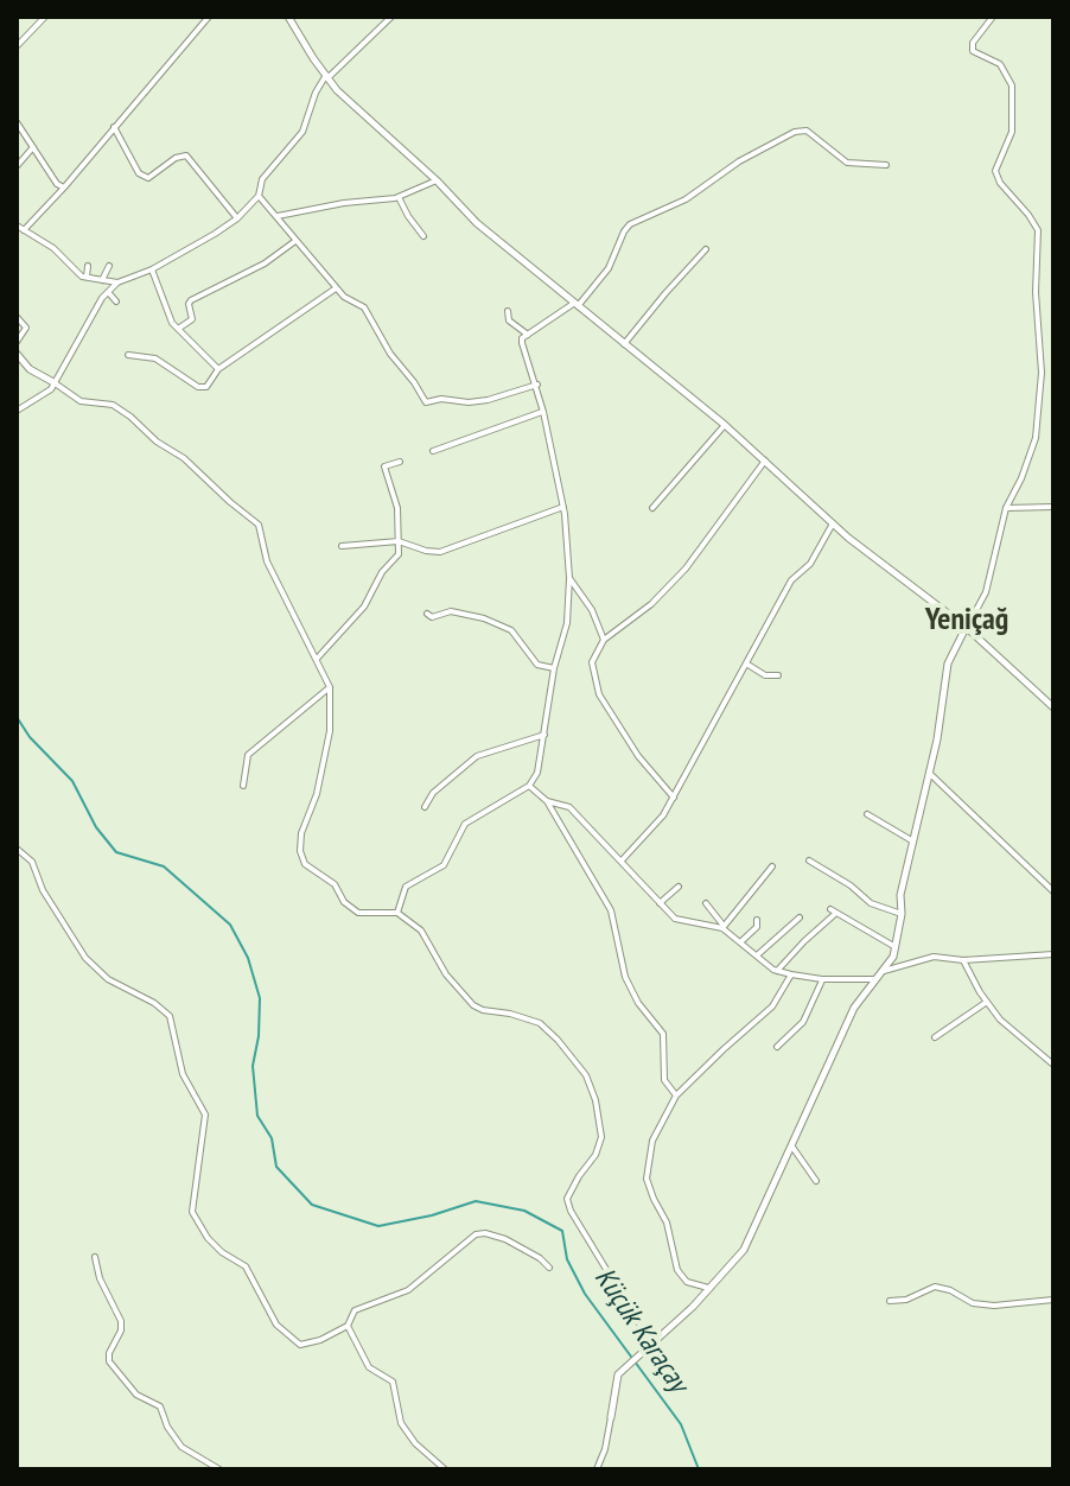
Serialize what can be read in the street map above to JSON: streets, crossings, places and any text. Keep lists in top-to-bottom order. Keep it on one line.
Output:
{"districts":["Yeniçağ"],"water":["Küçük Karaçay"]}
